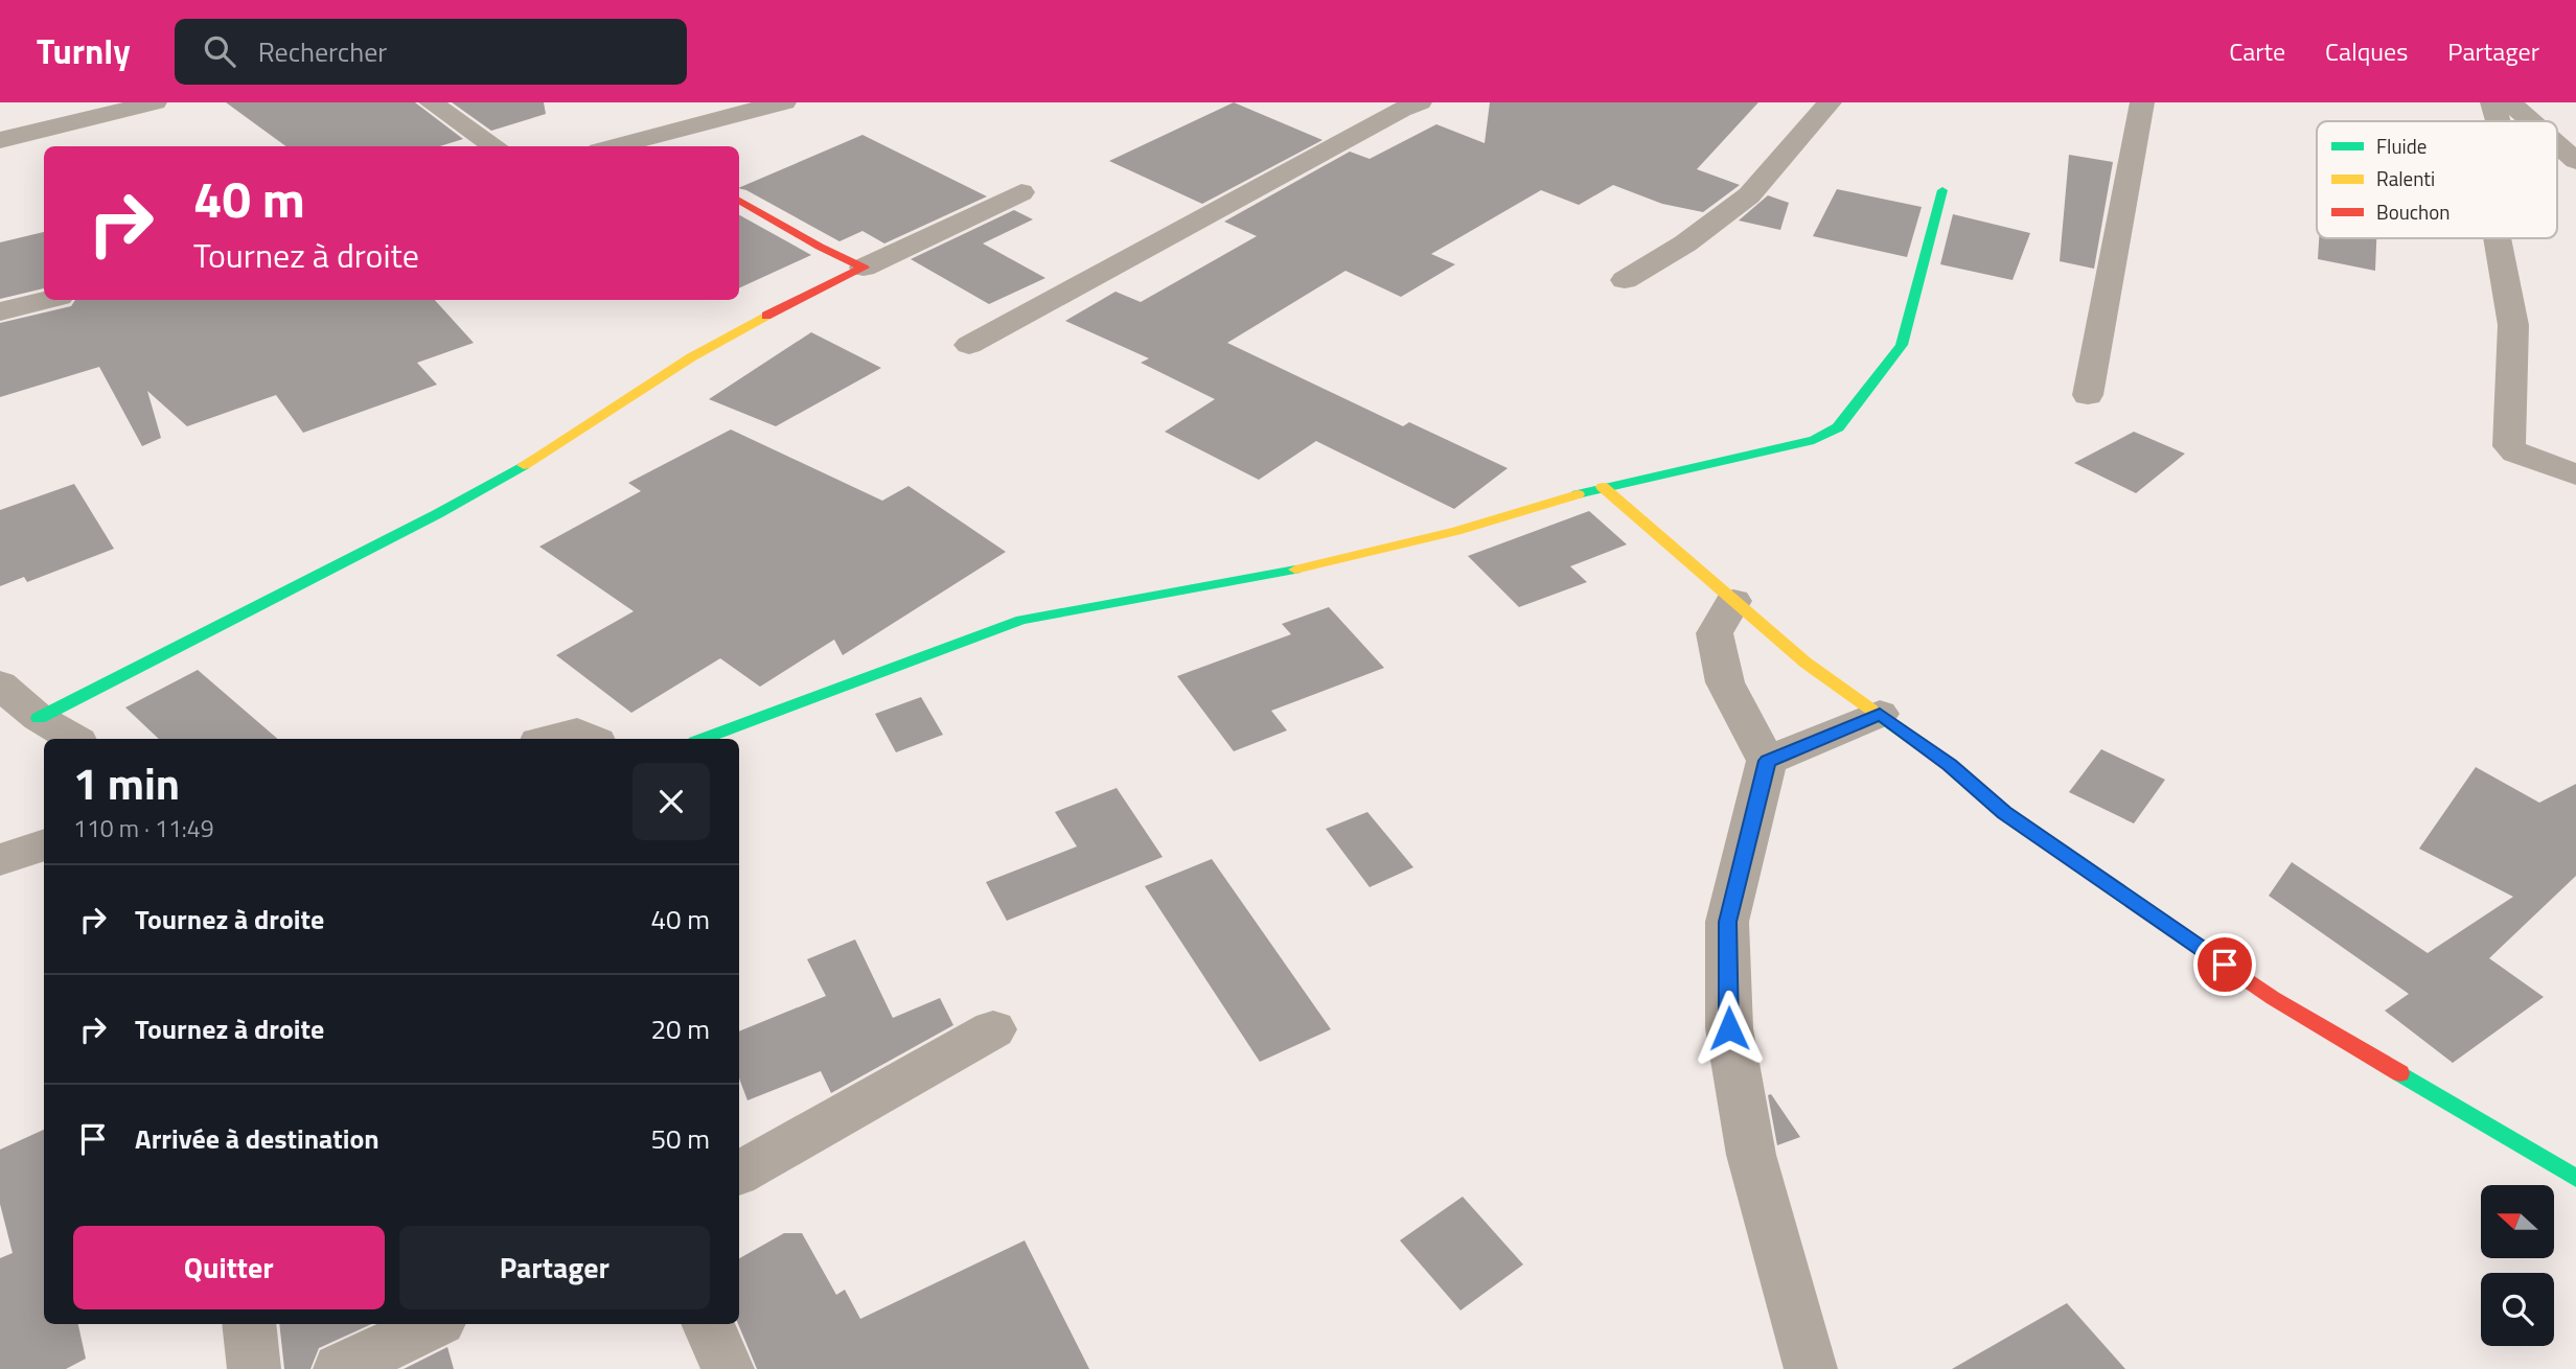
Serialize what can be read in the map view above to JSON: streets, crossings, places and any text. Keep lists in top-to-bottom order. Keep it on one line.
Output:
{"legend":["Fluide","Ralenti","Bouchon"],"north":"left","page":{"header":"Turnly","search":"Rechercher","nav":["Carte","Calques","Partager"],"turn":["40 m","Tournez à droite"],"heading":["1 min","110 m · 11:49"],"list":[{"name":"Tournez à droite","value":"40 m"},{"name":"Tournez à droite","value":"20 m"},{"name":"Arrivée à destination","value":"50 m"}],"buttons":["Quitter","Partager"]}}
